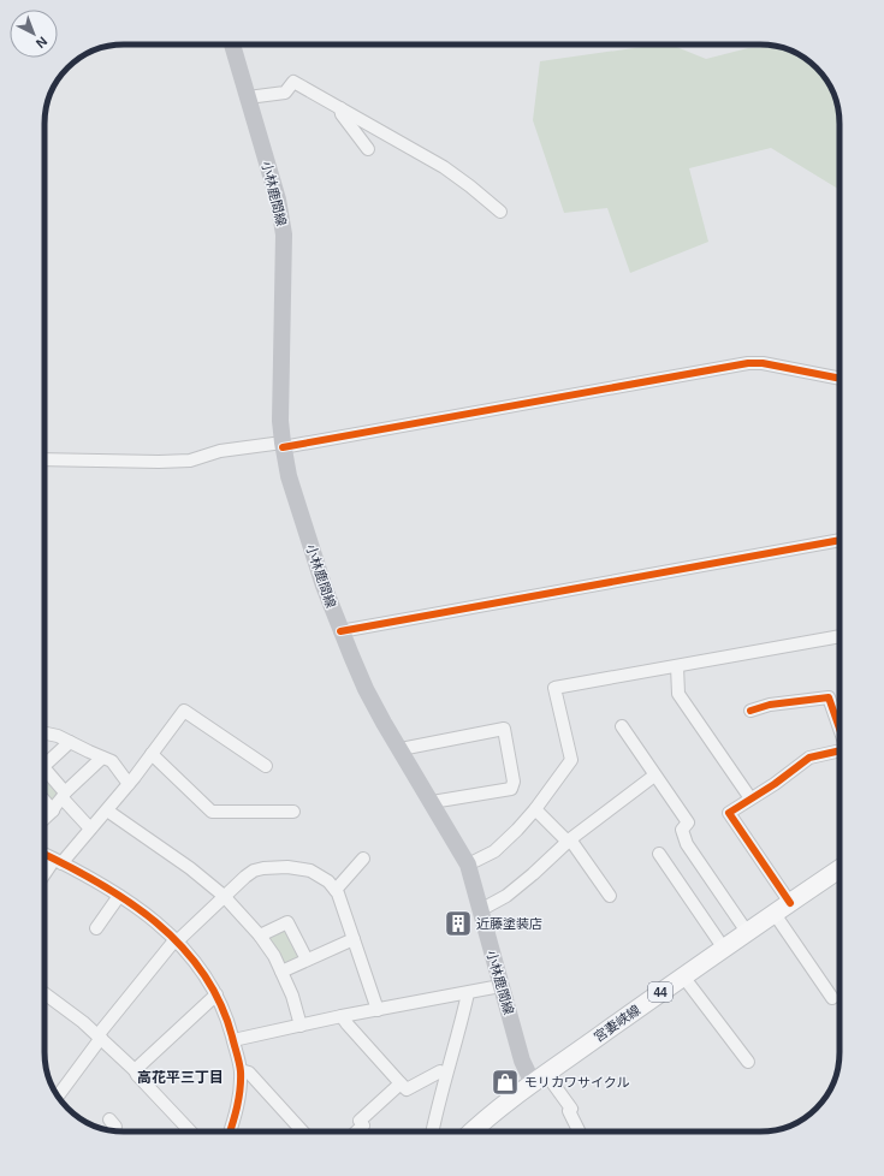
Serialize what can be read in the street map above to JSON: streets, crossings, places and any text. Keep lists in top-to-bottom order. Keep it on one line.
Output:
{"streets":{"main road":["小林鹿間線","44","宮妻峡線"]},"crossings":[["小林鹿間線","宮妻峡線"]],"districts":["高花平三丁目"],"places":{"building":["近藤塗装店"],"shop":["モリカワサイクル"]},"north":"bottom right"}
